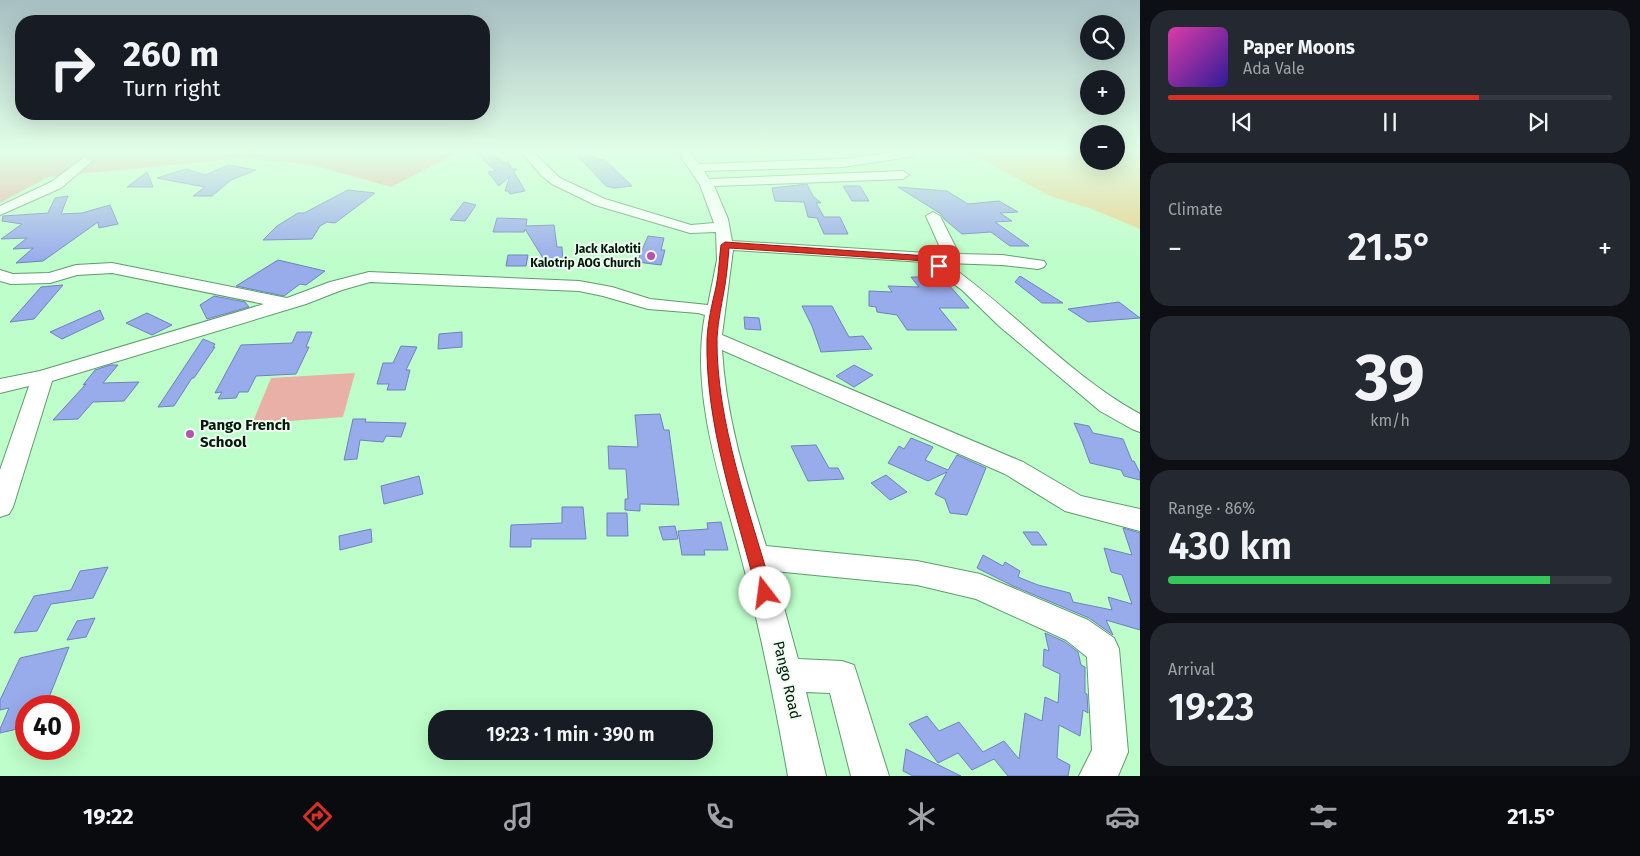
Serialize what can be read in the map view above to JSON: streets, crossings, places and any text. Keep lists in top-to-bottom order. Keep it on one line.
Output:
{"streets":{"street":["Pango Road"]},"places":["Jack Kalotiti Kalotrip AOG Church","Pango French School"],"page":{"map_buttons":["+","−"],"turn":["260 m","Turn right"],"song":["Paper Moons","Ada Vale"],"tile":["Climate",["39","km/h"],["Range · 86%","430 km"],["Arrival","19:23"]],"heat":["−","21.5°","+"],"limit":"40","trip":"19:23 · 1 min · 390 m","tabs":["19:22","21.5°"]}}
